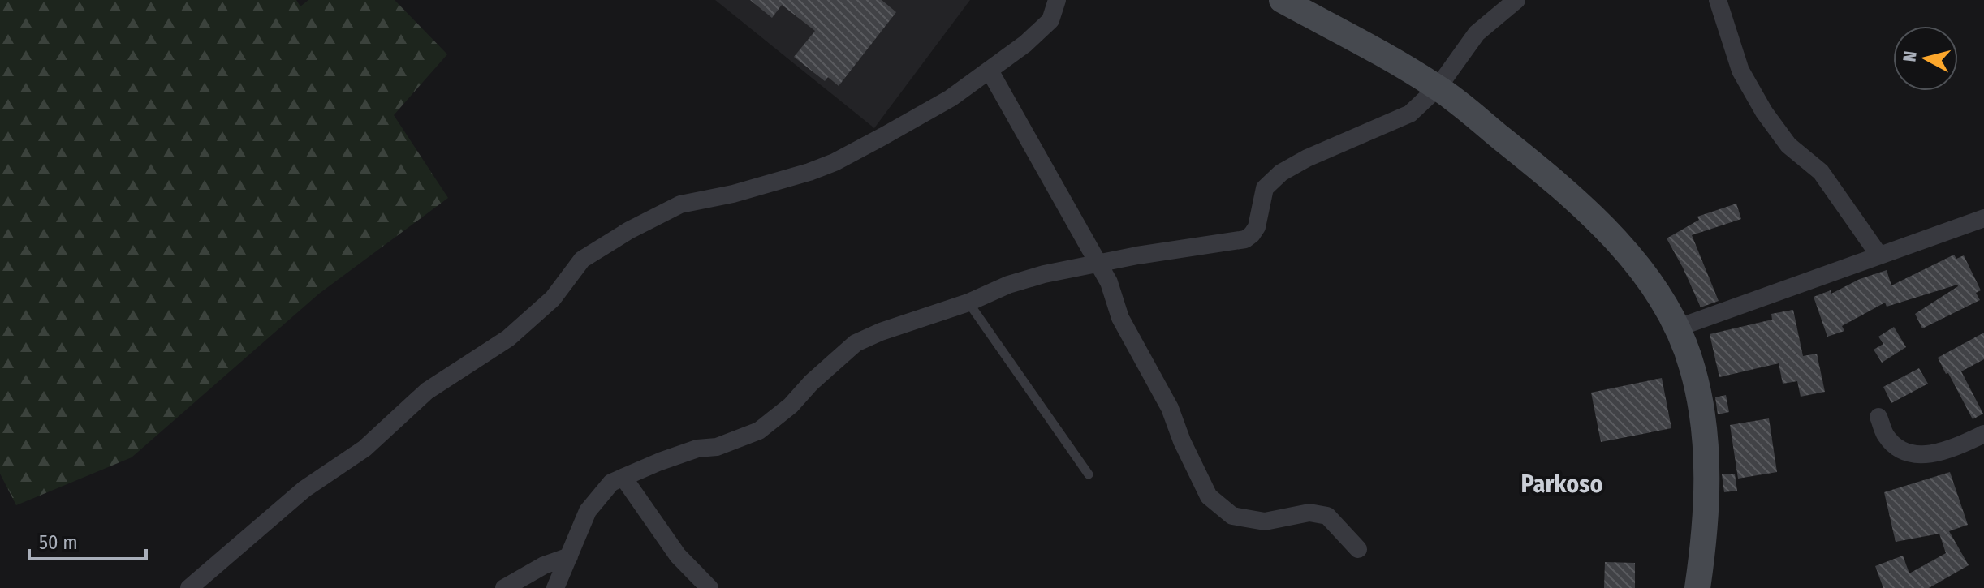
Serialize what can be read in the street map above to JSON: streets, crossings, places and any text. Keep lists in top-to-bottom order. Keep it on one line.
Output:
{"districts":["Parkoso"],"scale_bar":"50 m","north":"left"}
